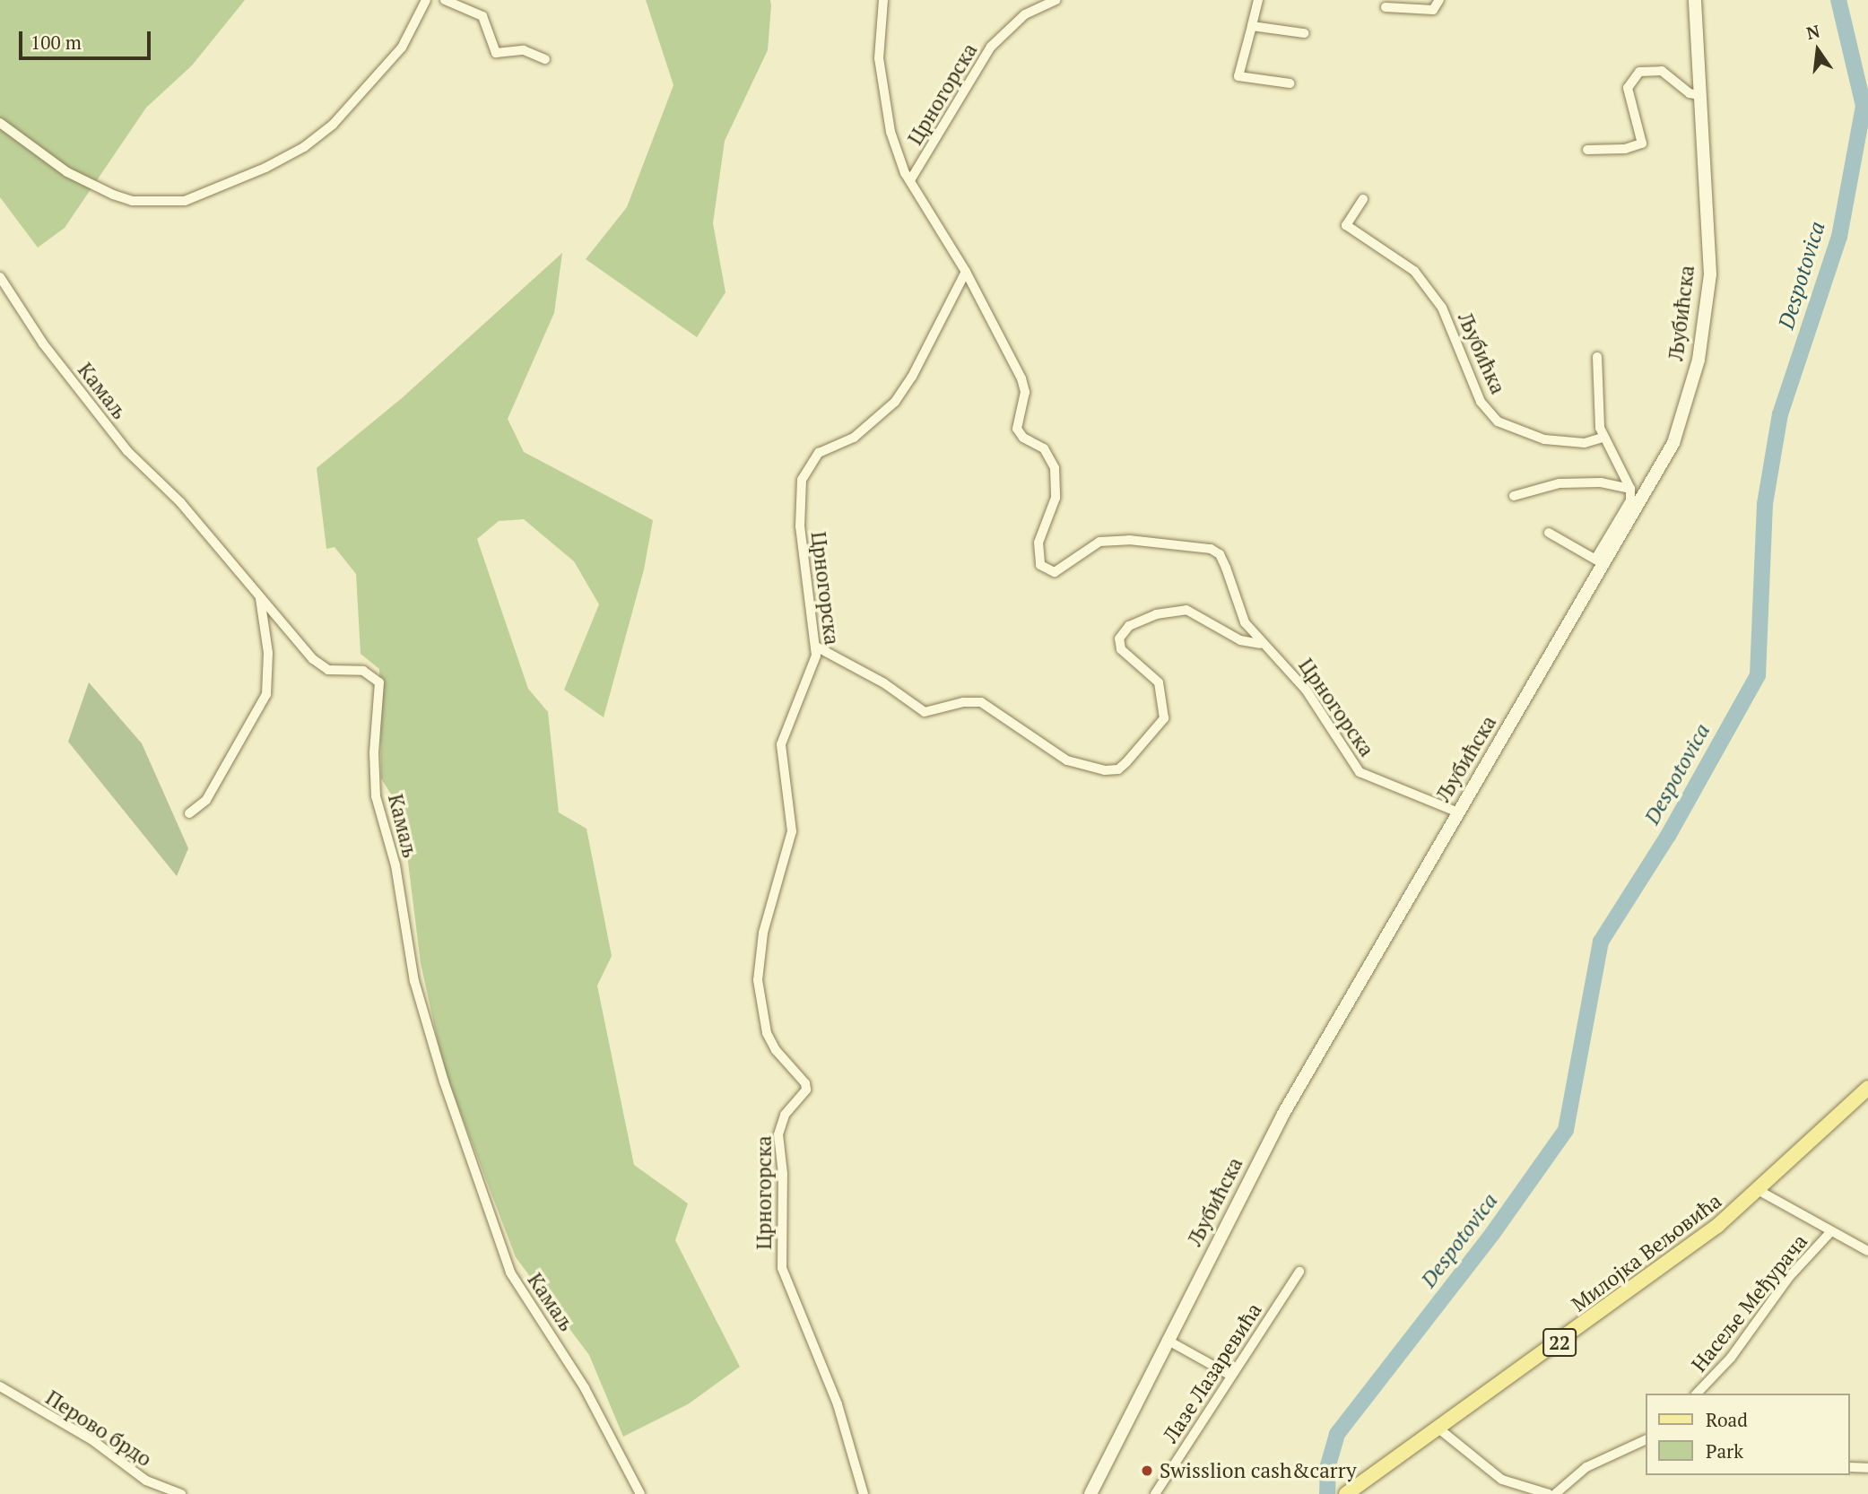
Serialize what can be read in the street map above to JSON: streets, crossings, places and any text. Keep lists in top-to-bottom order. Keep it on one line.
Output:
{"streets":{"main road":["Милојка Вељовића","22"],"street":["Црногорска","Љубићска","Љубићка","Камаљ","Насеље Међурача","Лазе Лазаревића","Перово брдо"]},"crossings":[["Црногорска","Љубићска"]],"water":["Despotovica"],"places":["Swisslion cash&carry"],"legend":["Road","Park"],"scale_bar":"100 m","north":"top"}
